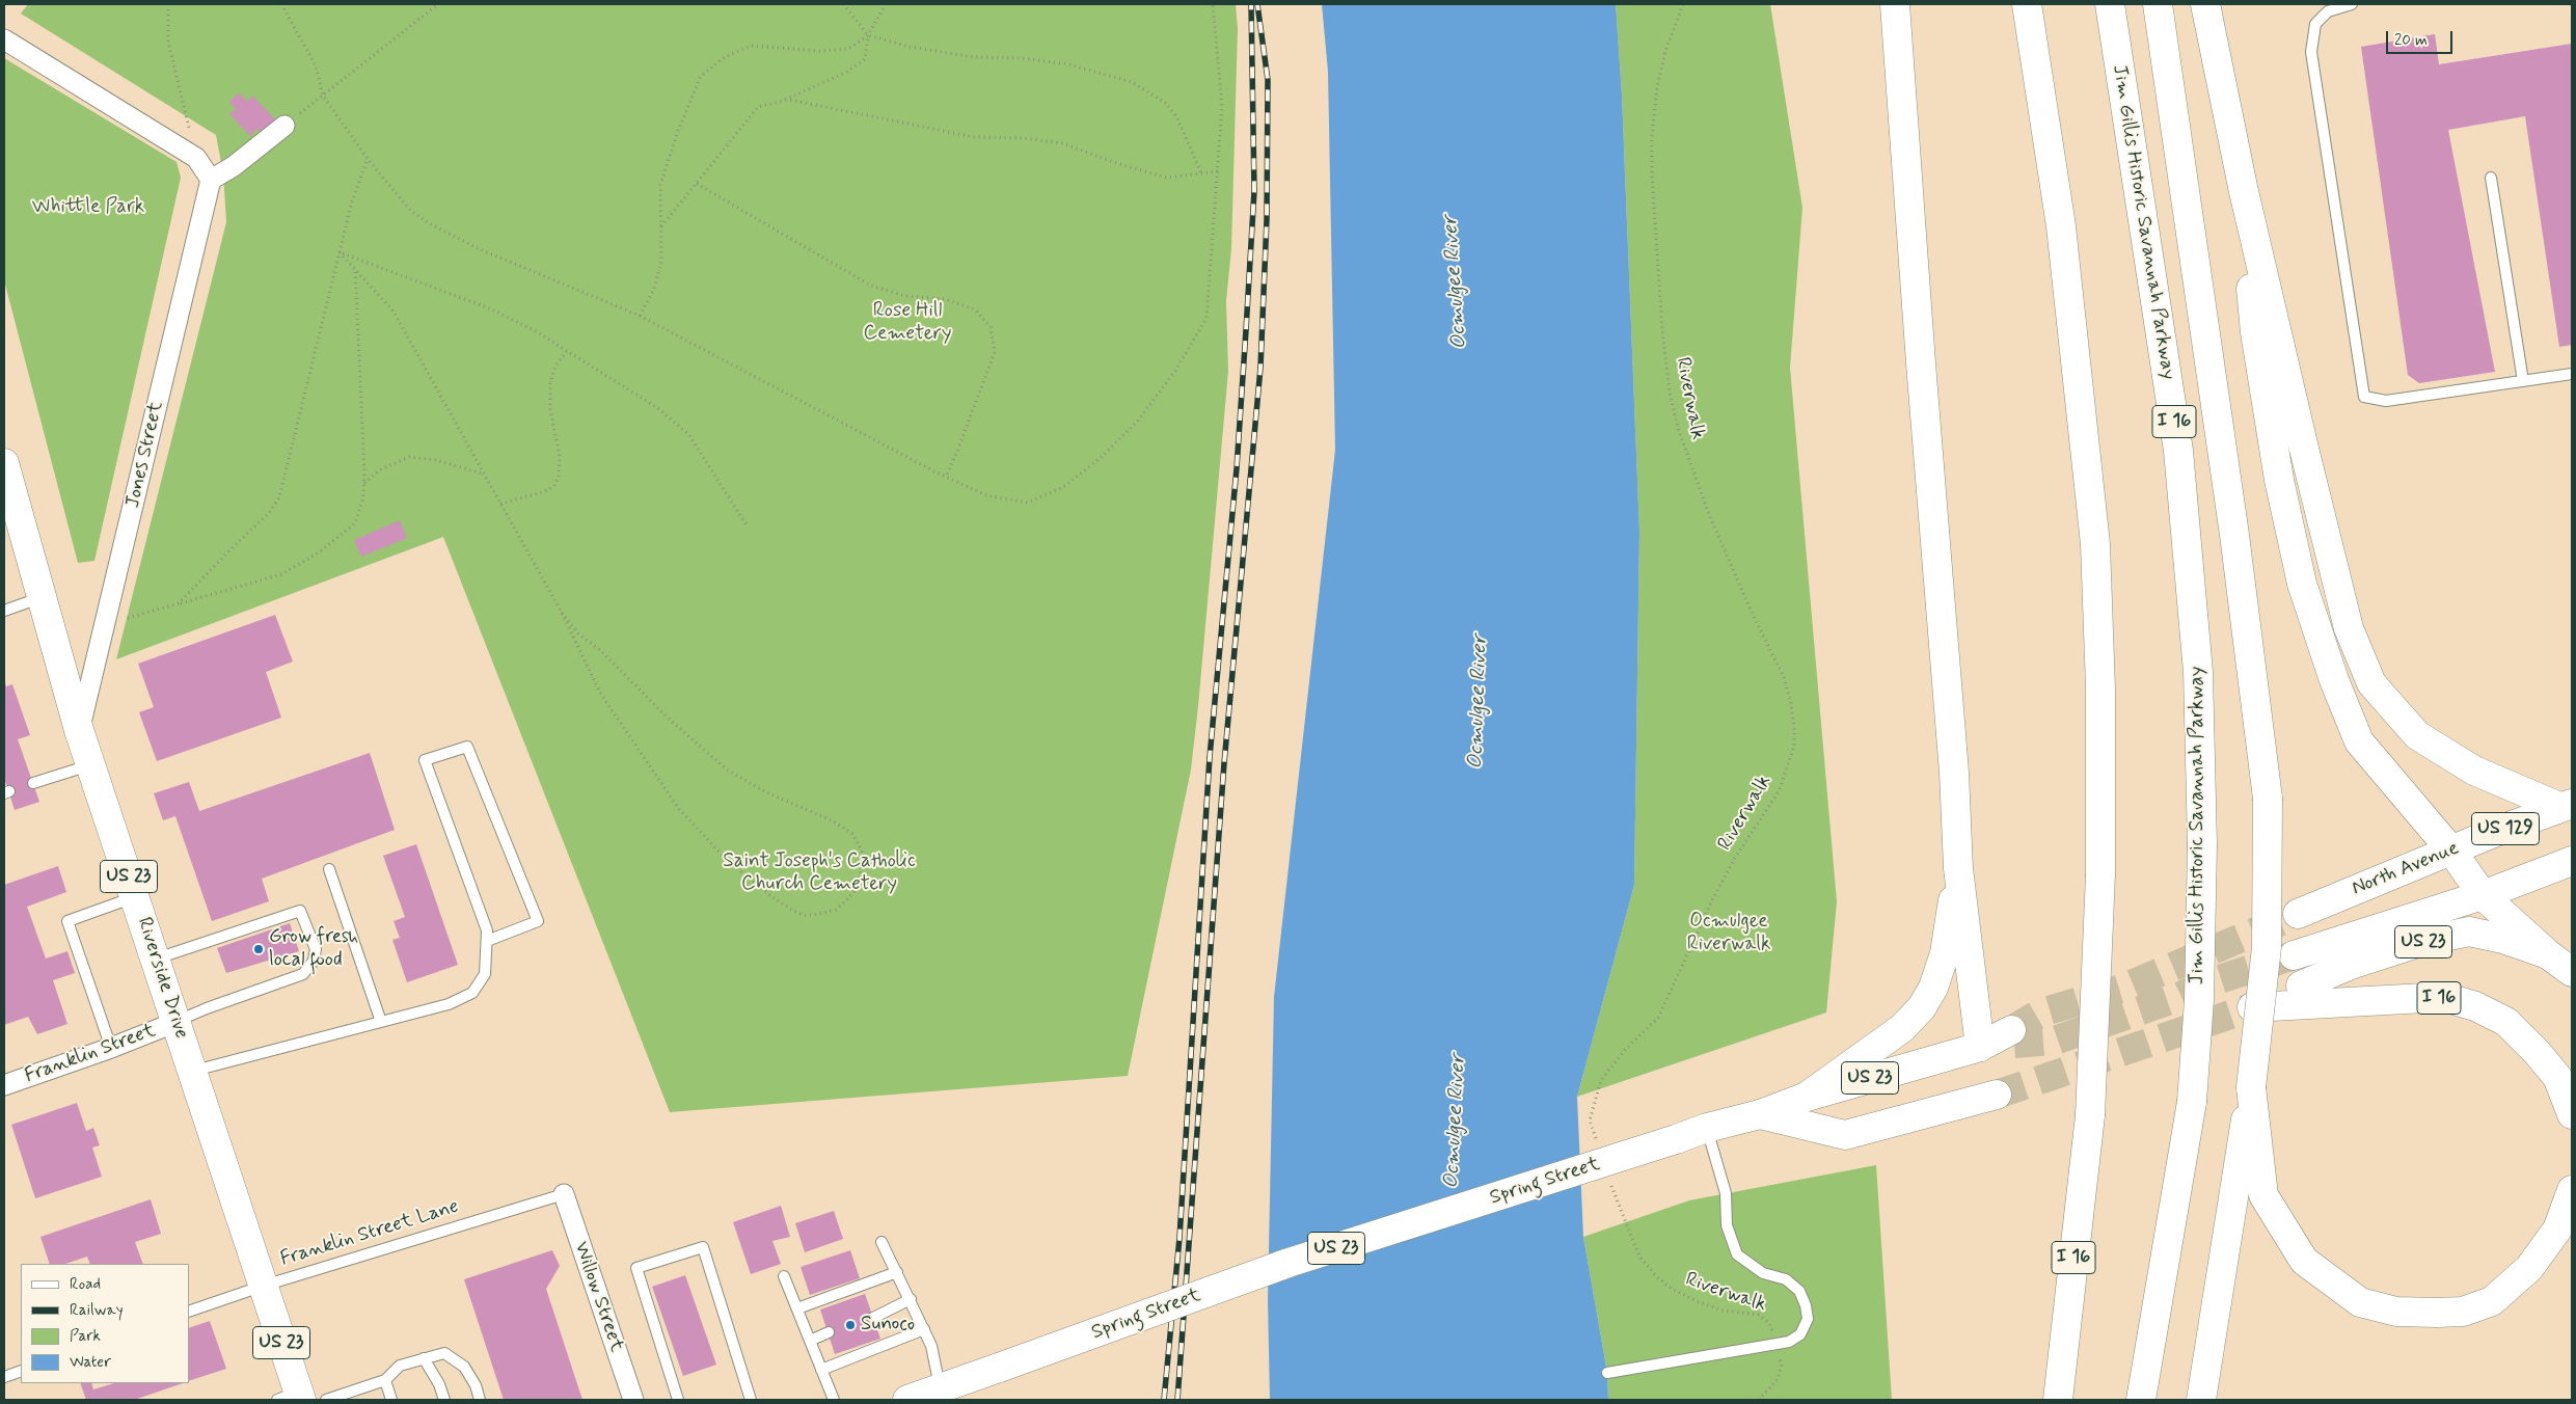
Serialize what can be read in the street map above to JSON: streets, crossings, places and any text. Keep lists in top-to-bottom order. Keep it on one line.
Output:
{"streets":{"main road":["Jim Gillis Historic Savannah Parkway","I 16","US 129","North Avenue","US 23","Riverside Drive","Spring Street"],"street":["Jones Street","Franklin Street","Willow Street"],"lane":["Franklin Street Lane"],"path":["Riverwalk"]},"crossings":[["Jones Street","Riverside Drive"],["US 129","US 23"],["North Avenue","US 23"],["Riverside Drive","Franklin Street"],["Riverside Drive","Franklin Street Lane"],["Franklin Street Lane","Willow Street"]],"water":["Ocmulgee River"],"parks":["Whittle Park","Rose Hill Cemetery","Saint Joseph's Catholic Church Cemetery","Ocmulgee Riverwalk"],"places":["Grow fresh local food","Sunoco"],"legend":["Road","Railway","Park","Water"],"scale_bar":"20 m"}
